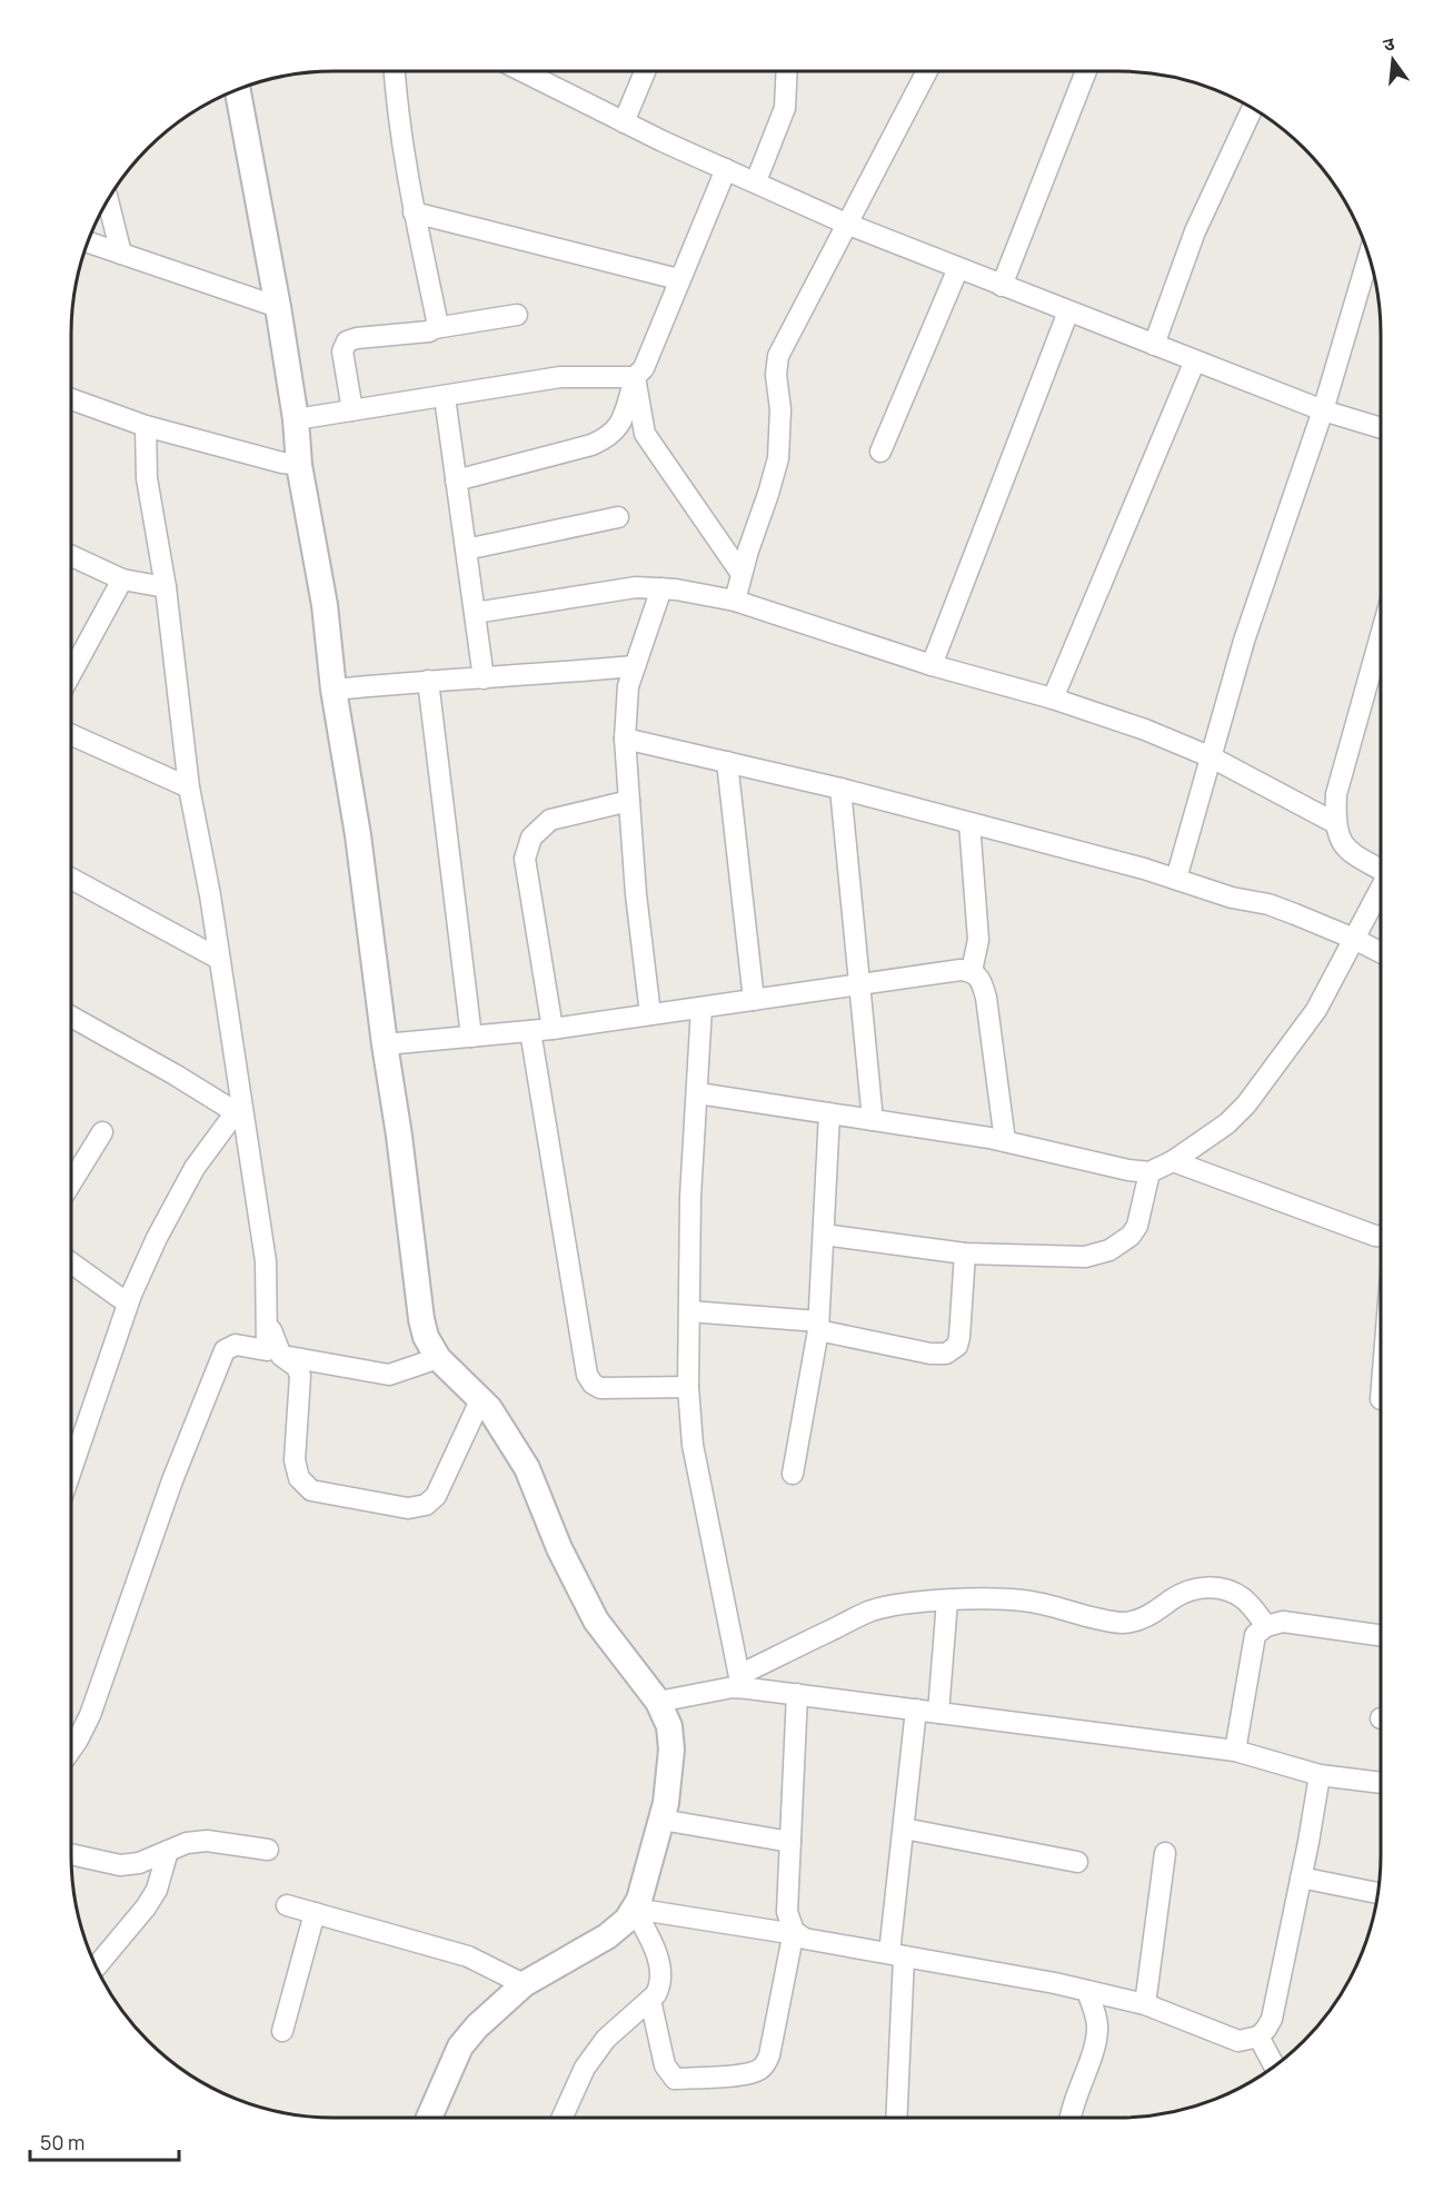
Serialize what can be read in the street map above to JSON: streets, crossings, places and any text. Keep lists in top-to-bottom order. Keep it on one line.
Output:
{"scale_bar":"50 m","north":"top"}
